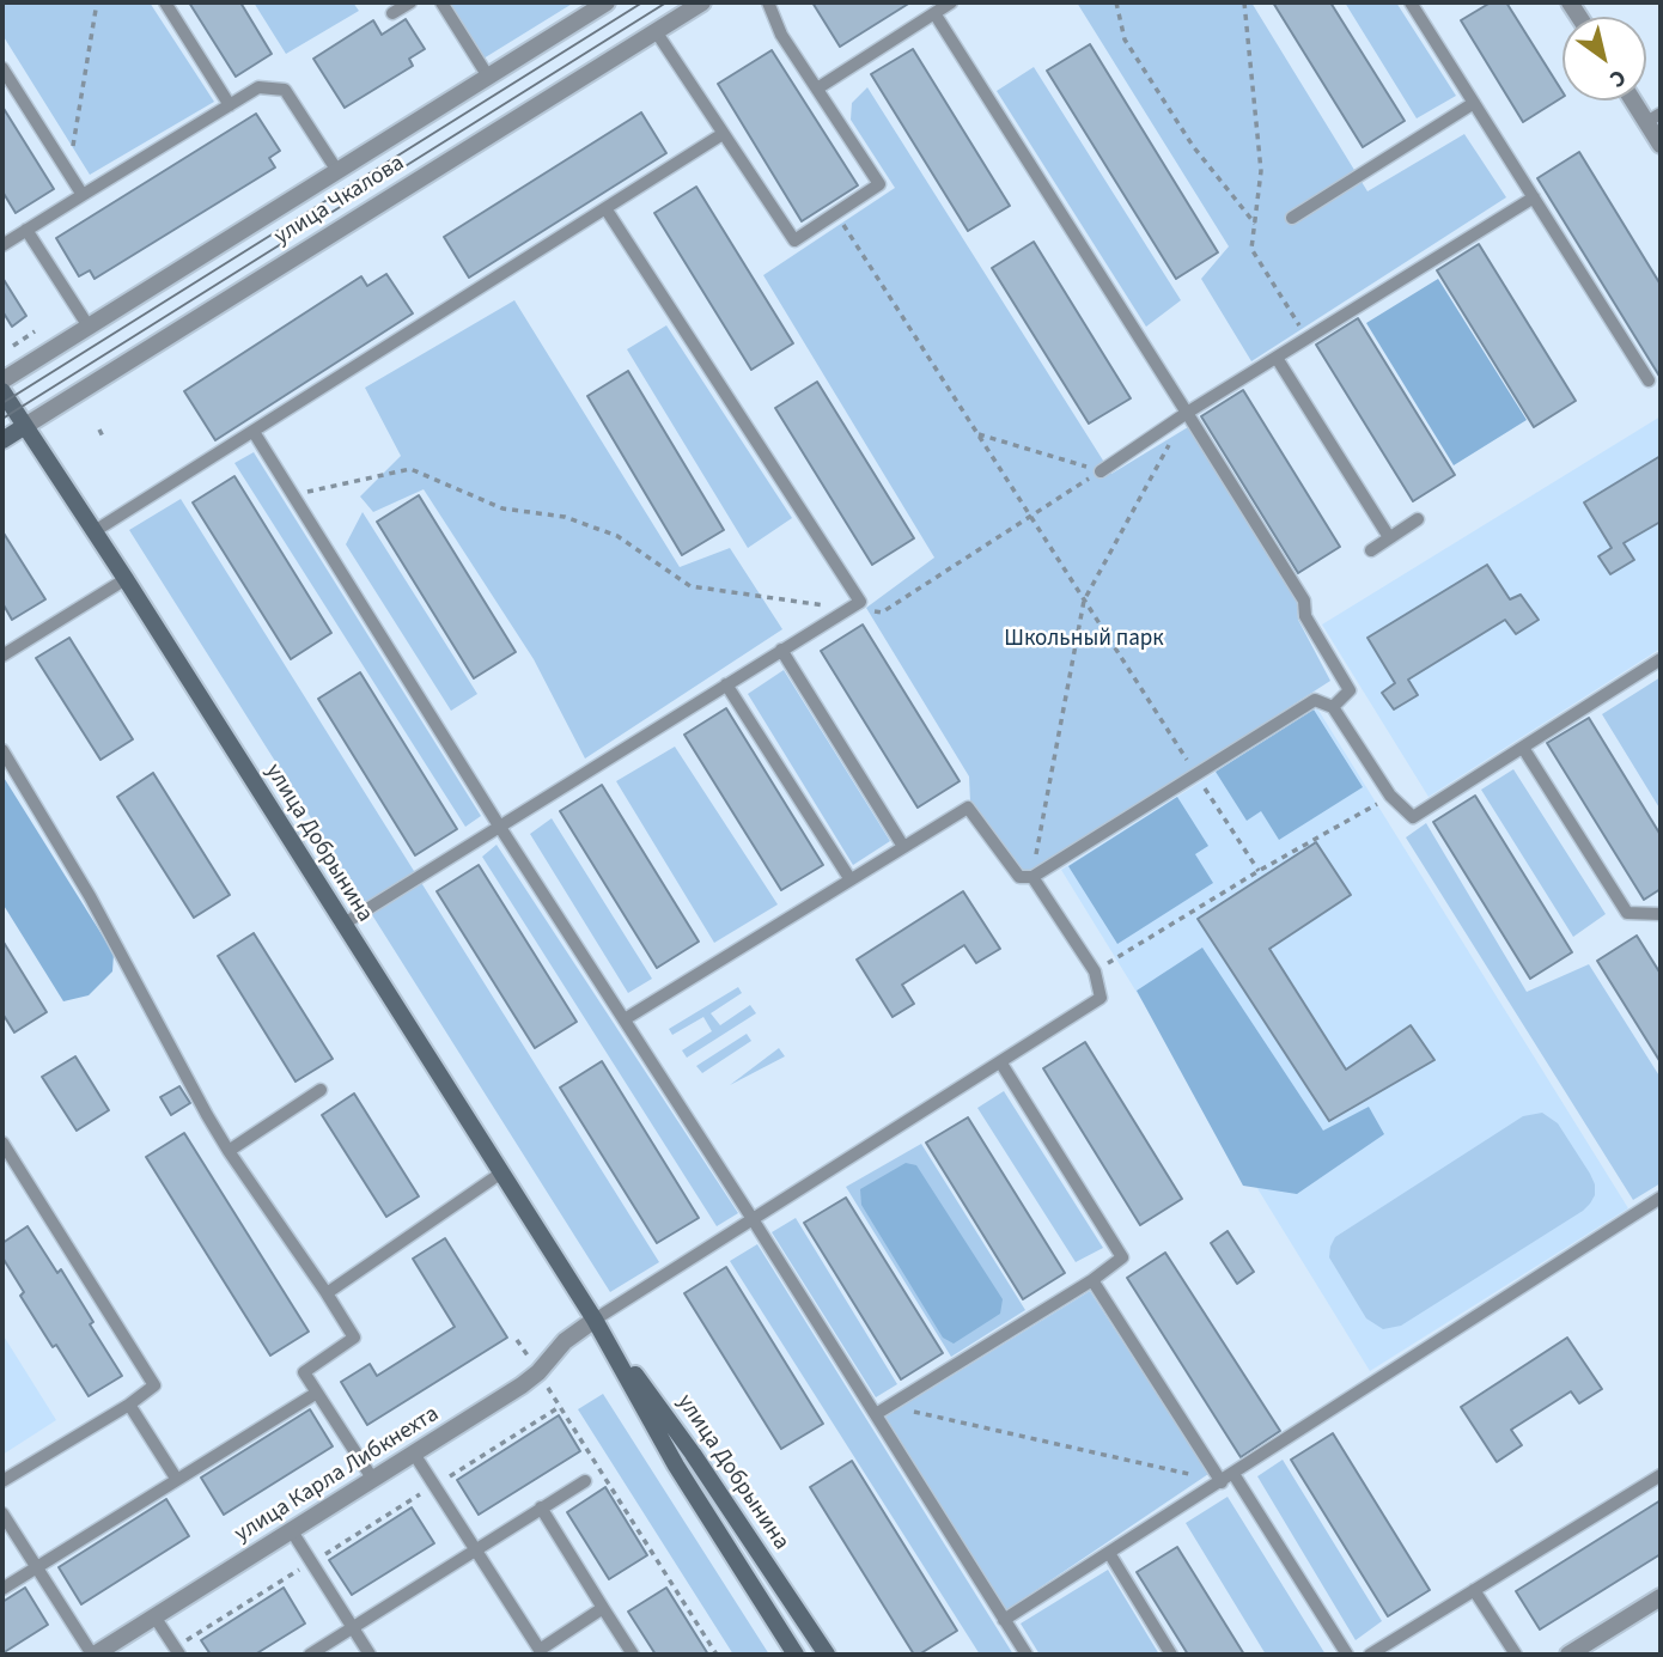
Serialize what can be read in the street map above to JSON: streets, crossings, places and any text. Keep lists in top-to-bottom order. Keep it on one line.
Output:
{"streets":{"main road":["улица Чкалова","улица Добрынина"],"street":["улица Карла Либкнехта"]},"crossings":[["улица Чкалова","улица Добрынина"],["улица Добрынина","улица Карла Либкнехта"]],"parks":["Школьный парк"],"north":"bottom right"}
